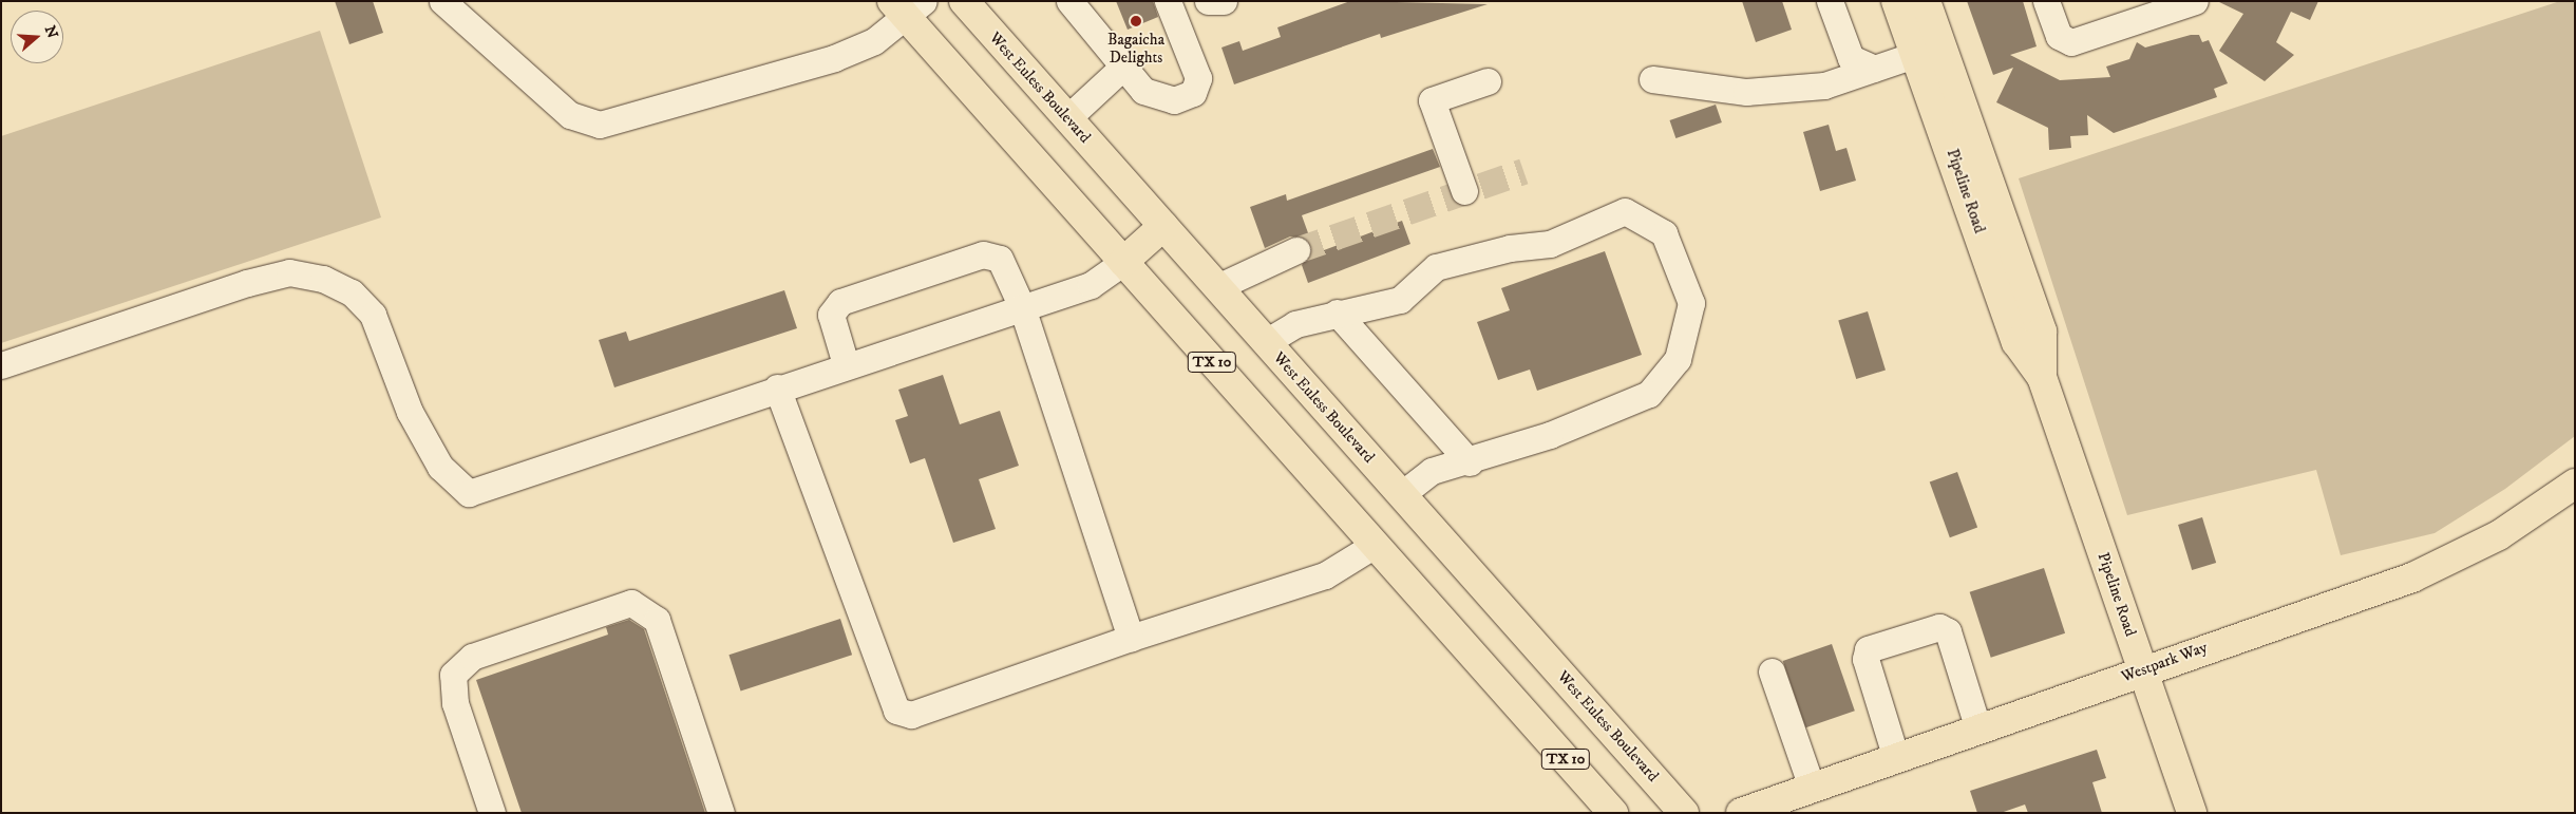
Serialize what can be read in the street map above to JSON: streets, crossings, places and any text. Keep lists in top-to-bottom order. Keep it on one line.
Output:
{"streets":{"main road":["West Euless Boulevard","Pipeline Road","TX 10","Westpark Way"]},"crossings":[["Pipeline Road","Westpark Way"]],"places":["Bagaicha Delights"],"north":"right"}
